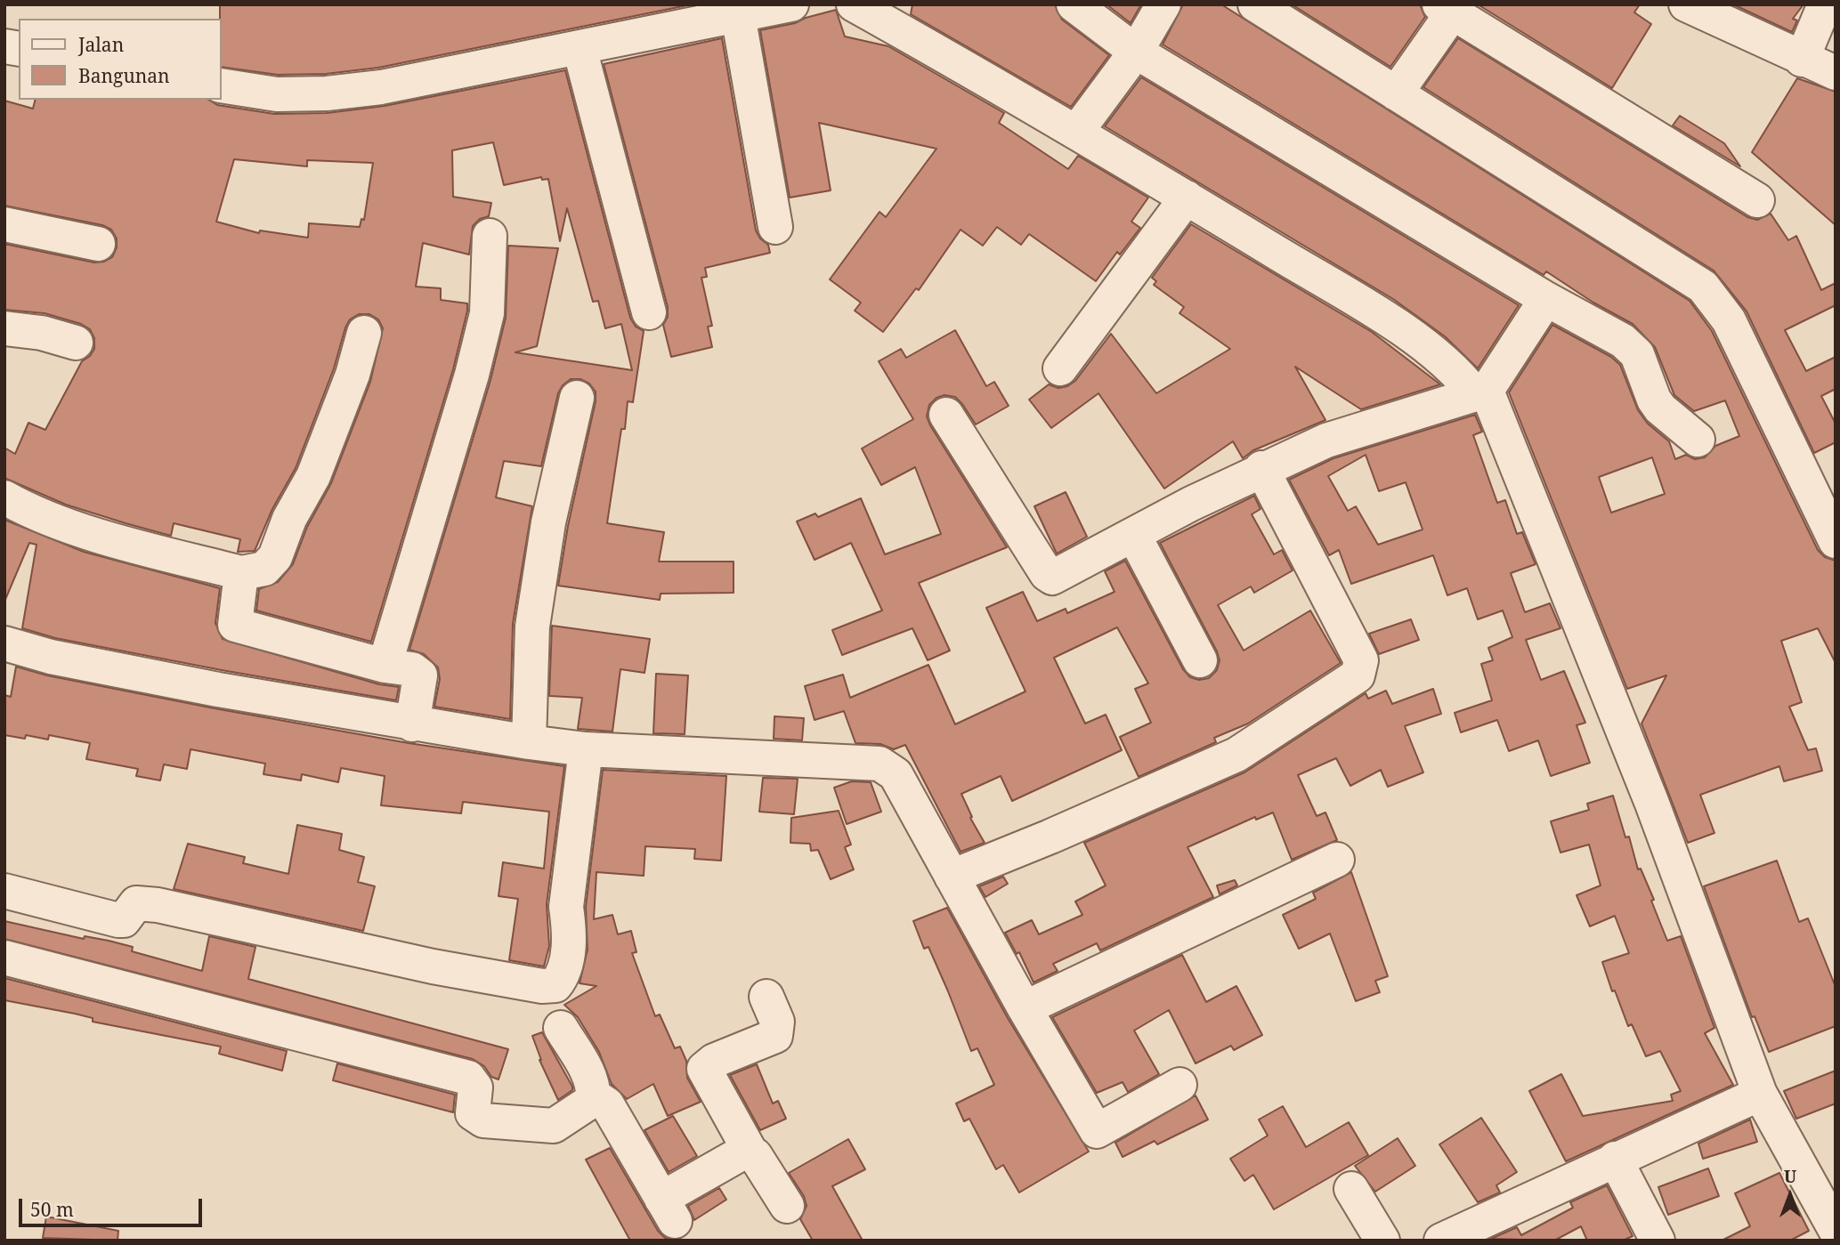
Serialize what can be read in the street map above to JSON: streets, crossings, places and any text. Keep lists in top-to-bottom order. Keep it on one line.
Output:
{"legend":["Jalan","Bangunan"],"scale_bar":"50 m","north":"top"}
